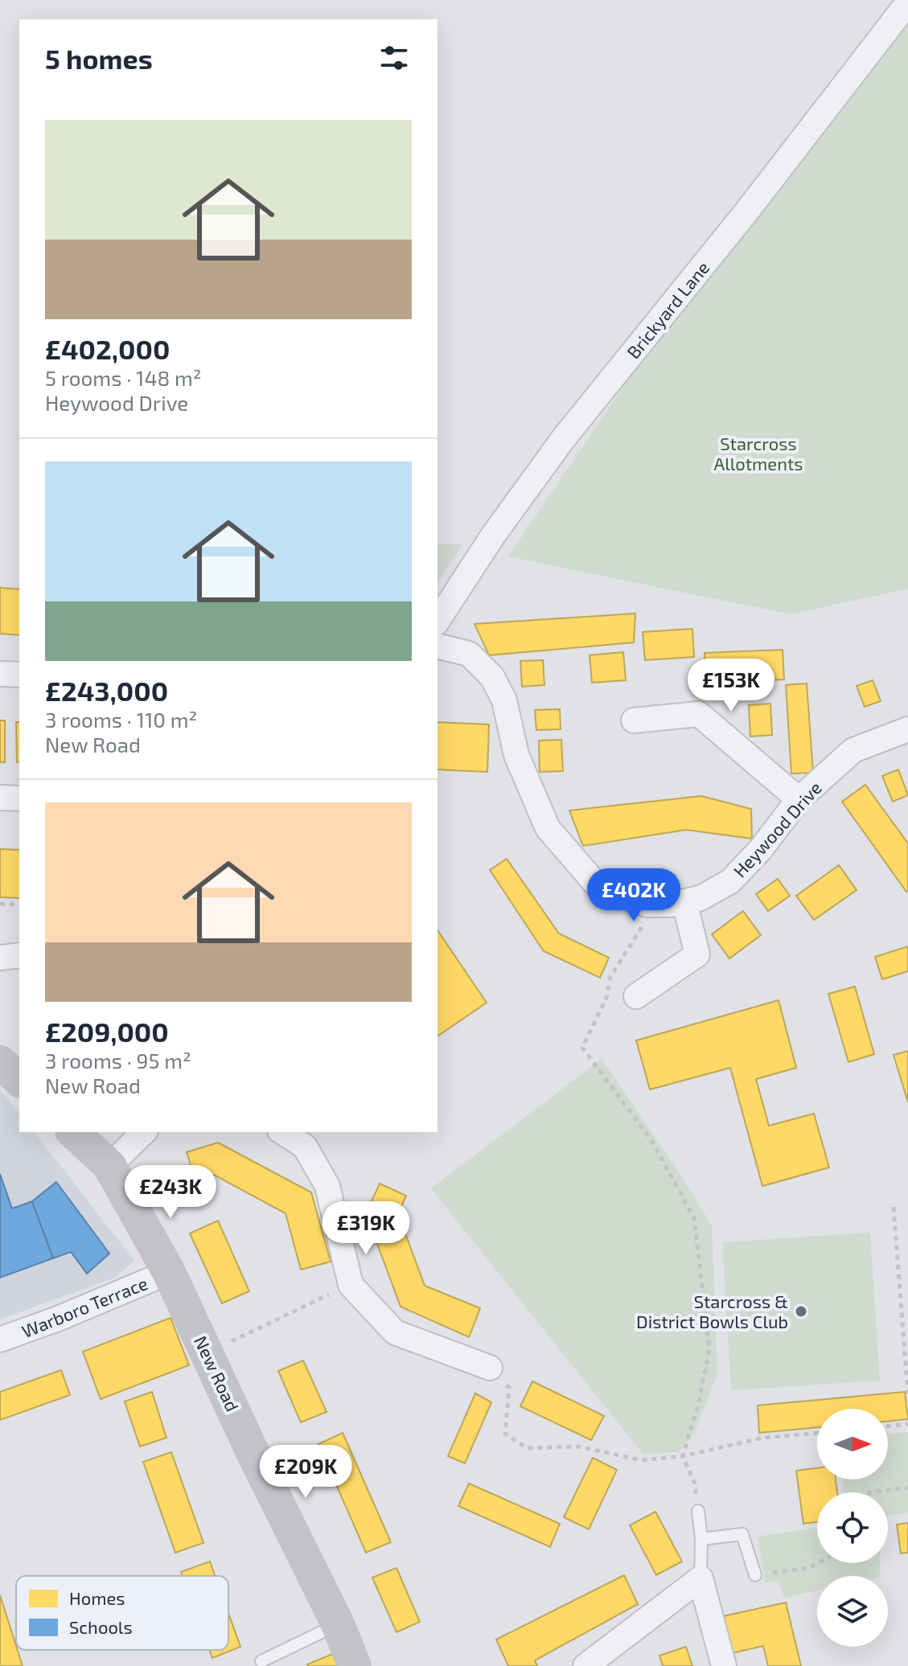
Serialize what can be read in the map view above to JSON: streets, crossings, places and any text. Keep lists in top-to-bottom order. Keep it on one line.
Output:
{"streets":{"street":["Brickyard Lane","Heywood Drive","Warboro Terrace","New Road"]},"crossings":[["Warboro Terrace","New Road"]],"parks":["Starcross Allotments"],"places":["Starcross & District Bowls Club"],"legend":["Homes","Schools"],"north":"right","page":{"heading":"5 homes","list":[{"name":"£402,000","note":"5 rooms · 148 m² · Heywood Drive"},{"name":"£243,000","note":"3 rooms · 110 m² · New Road"},{"name":"£209,000","note":"3 rooms · 95 m² · New Road"}],"price":["£153K","£402K","£243K","£319K","£209K"]}}
